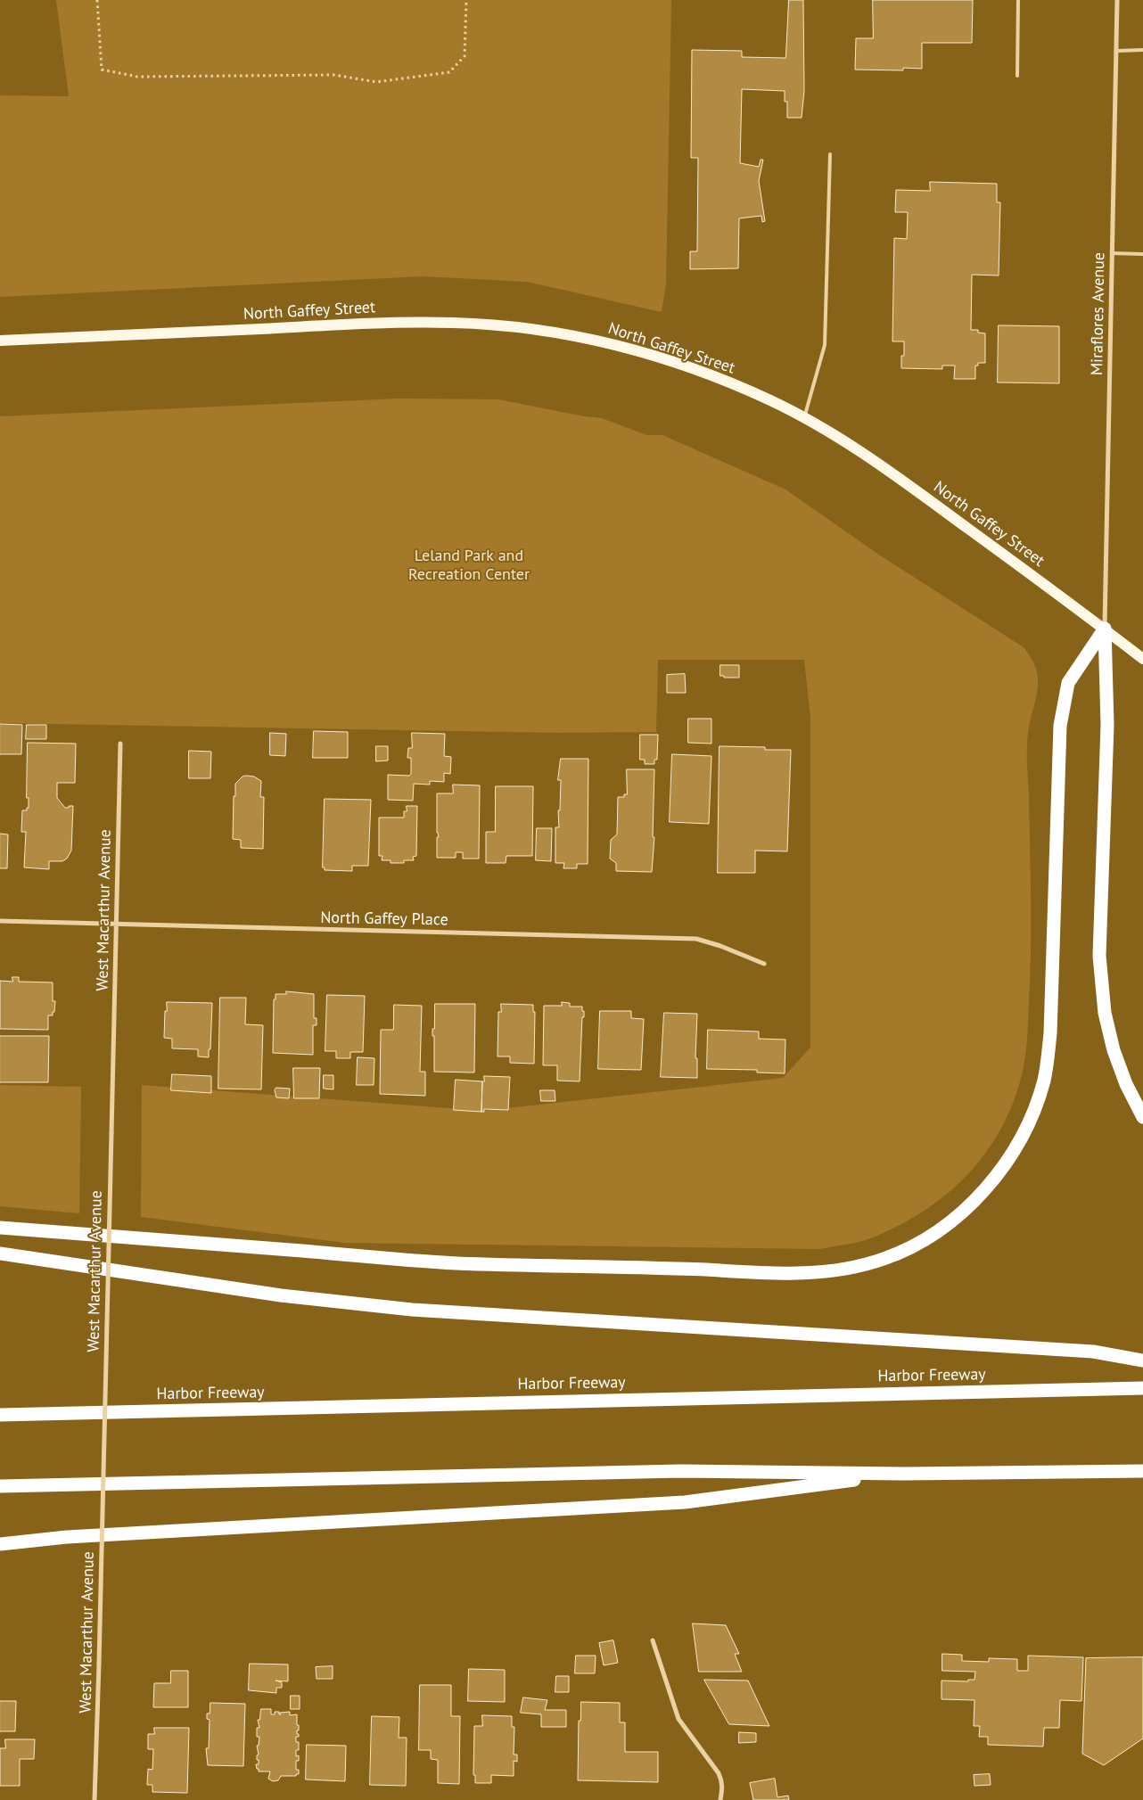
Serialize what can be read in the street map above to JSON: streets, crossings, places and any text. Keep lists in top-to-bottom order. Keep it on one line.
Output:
{"streets":{"highway":["Harbor Freeway"],"main road":["North Gaffey Street"],"street":["Miraflores Avenue","West Macarthur Avenue","North Gaffey Place"]},"crossings":[["North Gaffey Street","Miraflores Avenue"],["West Macarthur Avenue","North Gaffey Place"]],"parks":["Leland Park and Recreation Center"]}
